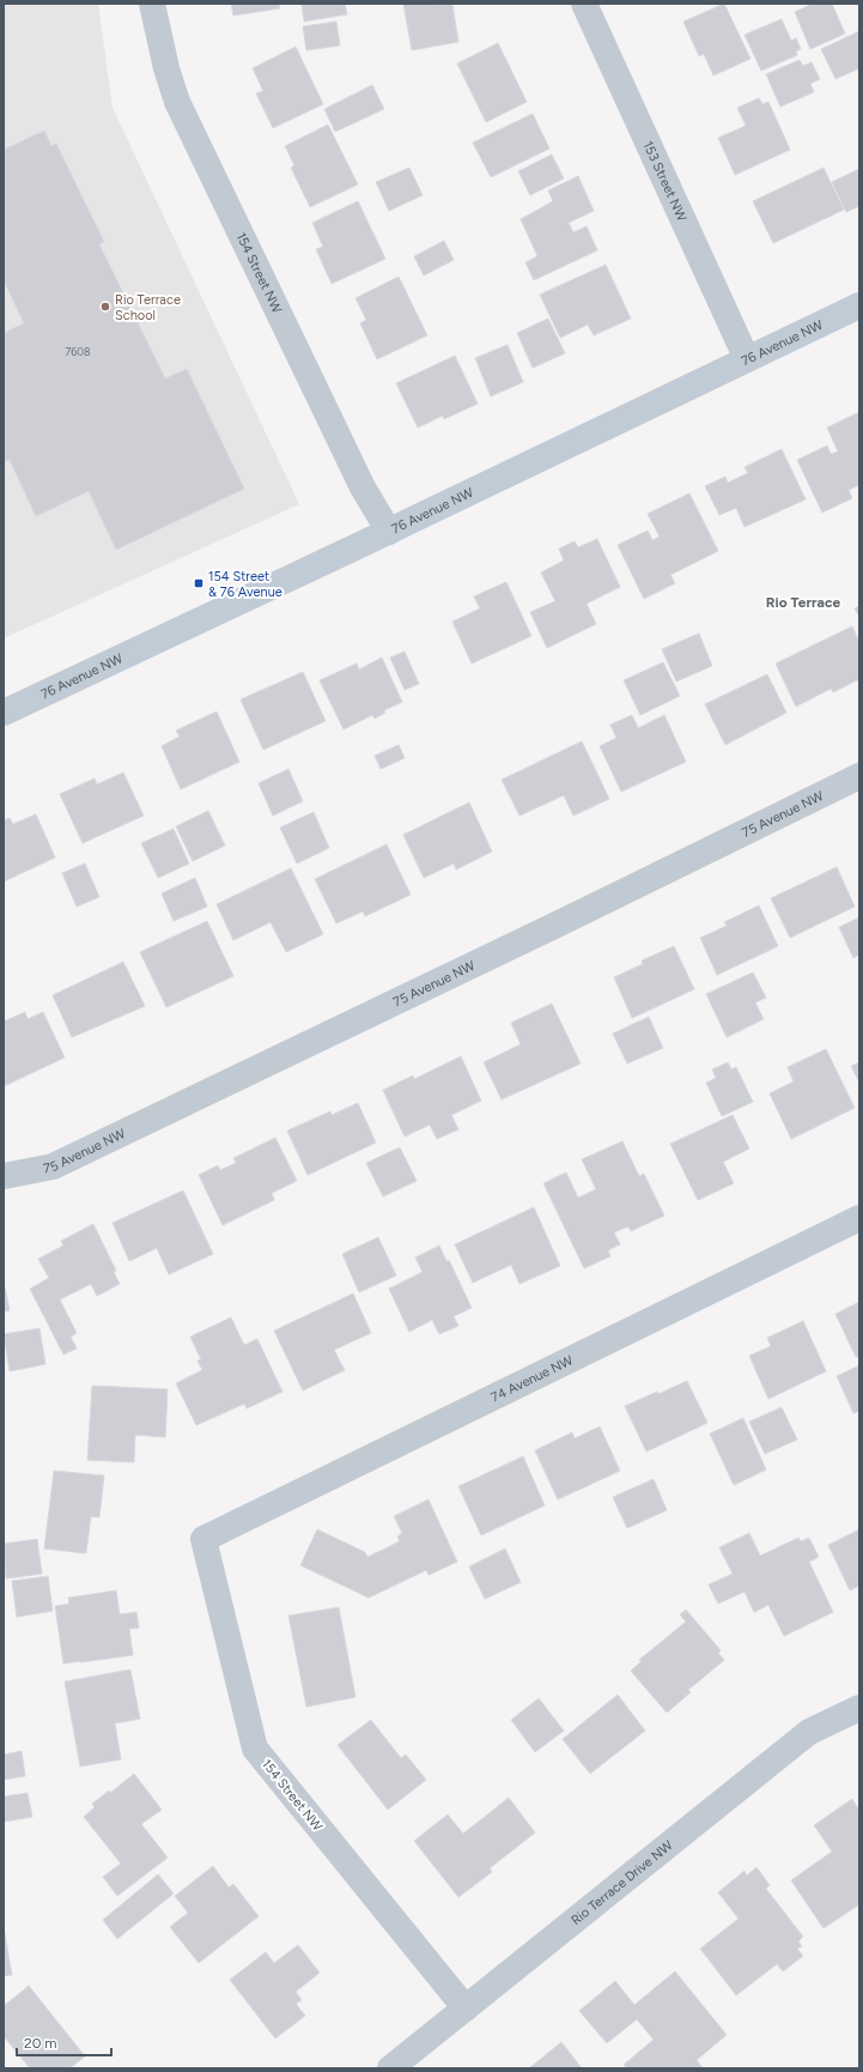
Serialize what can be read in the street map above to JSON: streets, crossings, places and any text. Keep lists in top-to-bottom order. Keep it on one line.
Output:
{"streets":{"street":["153 Street NW","154 Street NW","76 Avenue NW","75 Avenue NW","74 Avenue NW","Rio Terrace Drive NW"]},"crossings":[["153 Street NW","76 Avenue NW"],["154 Street NW","76 Avenue NW"],["154 Street NW","74 Avenue NW"],["154 Street NW","Rio Terrace Drive NW"]],"districts":["Rio Terrace"],"places":{"other":["Rio Terrace School"],"transit":["154 Street & 76 Avenue"]},"house_numbers":["7608"],"scale_bar":"20 m"}
